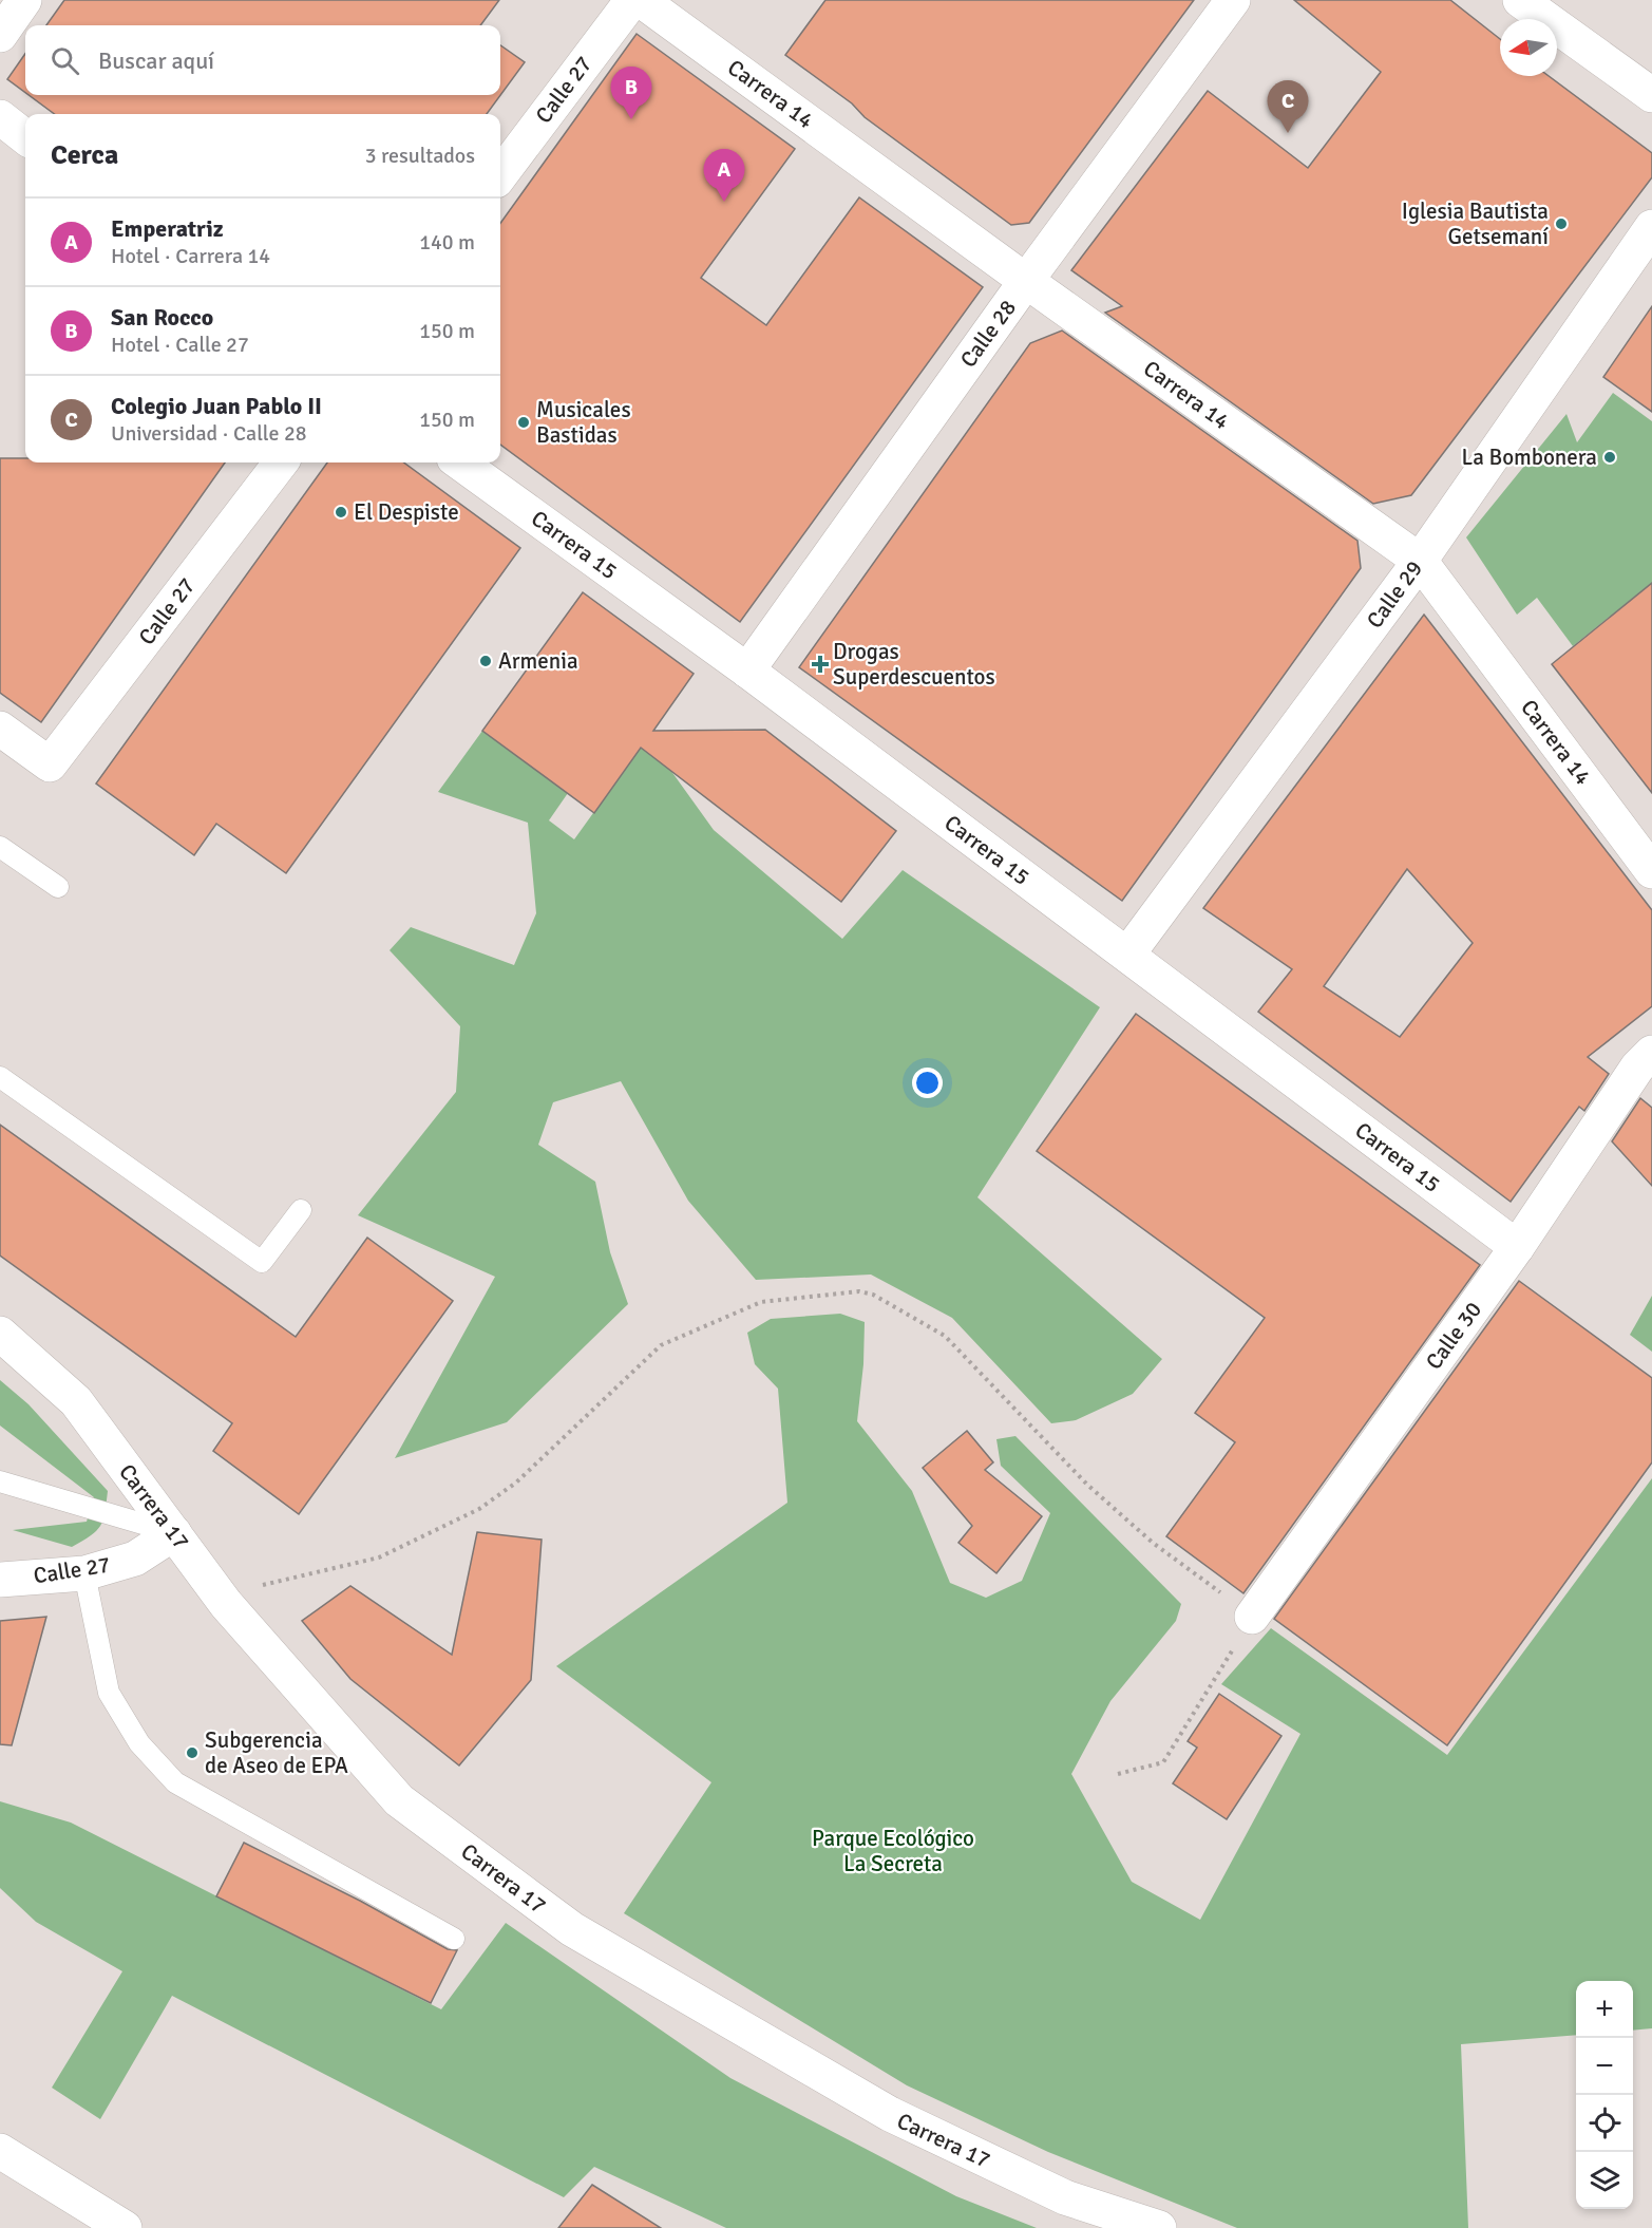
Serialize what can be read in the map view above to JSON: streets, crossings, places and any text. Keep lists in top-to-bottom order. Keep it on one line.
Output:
{"streets":{"street":["Calle 27","Carrera 14","Calle 28","Carrera 15","Calle 29","Calle 30","Carrera 17"]},"crossings":[["Calle 27","Carrera 17"],["Carrera 14","Calle 28"],["Carrera 14","Calle 29"],["Calle 28","Carrera 15"],["Carrera 15","Calle 29"],["Carrera 15","Calle 30"]],"parks":["Parque Ecológico La Secreta"],"places":{"other":["Iglesia Bautista Getsemaní","Musicales Bastidas","La Bombonera","El Despiste","Armenia","Subgerencia de Aseo de EPA"],"health":["Drogas Superdescuentos"]},"north":"left","page":{"search":"Buscar aquí","pins":["B","C","A"],"heading":["Cerca","3 resultados"],"list":[{"mark":"A","name":"Emperatriz","note":"Hotel · Carrera 14","value":"140 m"},{"mark":"B","name":"San Rocco","note":"Hotel · Calle 27","value":"150 m"},{"mark":"C","name":"Colegio Juan Pablo II","note":"Universidad · Calle 28","value":"150 m"}],"map_buttons":["+","−"]}}
